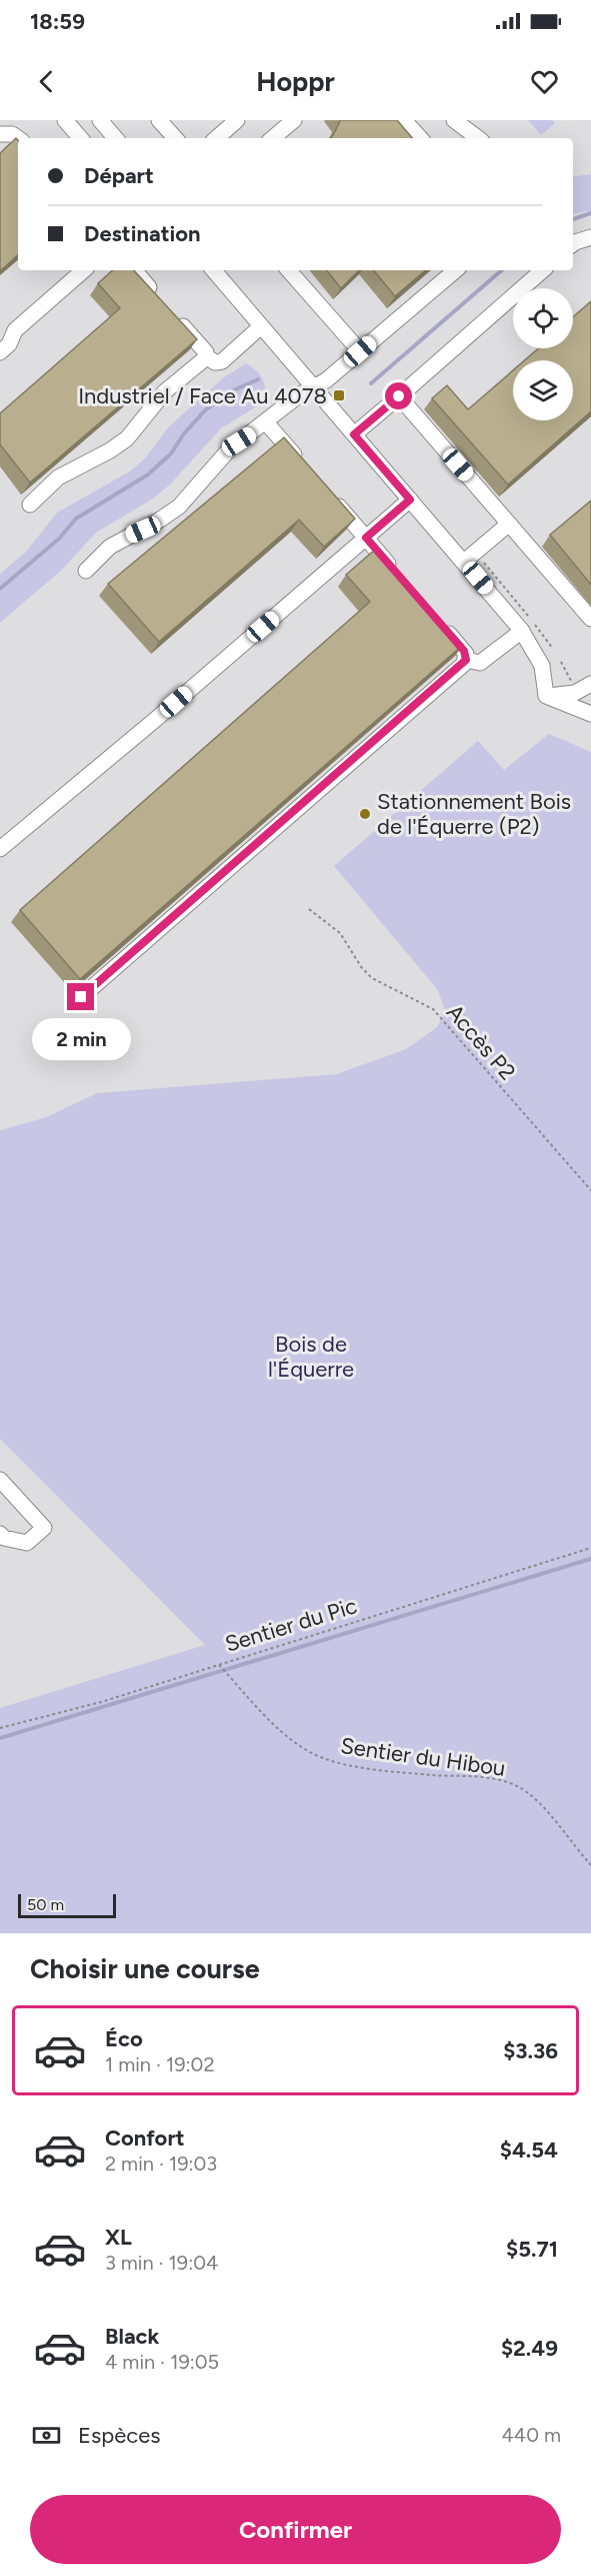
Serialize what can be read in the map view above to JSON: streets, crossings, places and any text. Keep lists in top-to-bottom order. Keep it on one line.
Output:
{"streets":{"path":["Accès P2","Sentier du Pic","Sentier du Hibou"]},"crossings":[["Sentier du Pic","Sentier du Hibou"]],"parks":["Bois de l'Équerre"],"places":{"transit":["Industriel / Face Au 4078"],"other":["Stationnement Bois de l'Équerre (P2)"]},"scale_bar":"50 m","page":{"status":"18:59","header":"Hoppr","banner":["Départ","Destination"],"bubble":"2 min","scale":"50 m","heading":"Choisir une course","list":[{"name":"Éco","note":"1 min · 19:02","value":"$3.36"},{"name":"Confort","note":"2 min · 19:03","value":"$4.54"},{"name":"XL","note":"3 min · 19:04","value":"$5.71"},{"name":"Black","note":"4 min · 19:05","value":"$2.49"}],"pay":["Espèces","440 m"],"buttons":"Confirmer"}}
